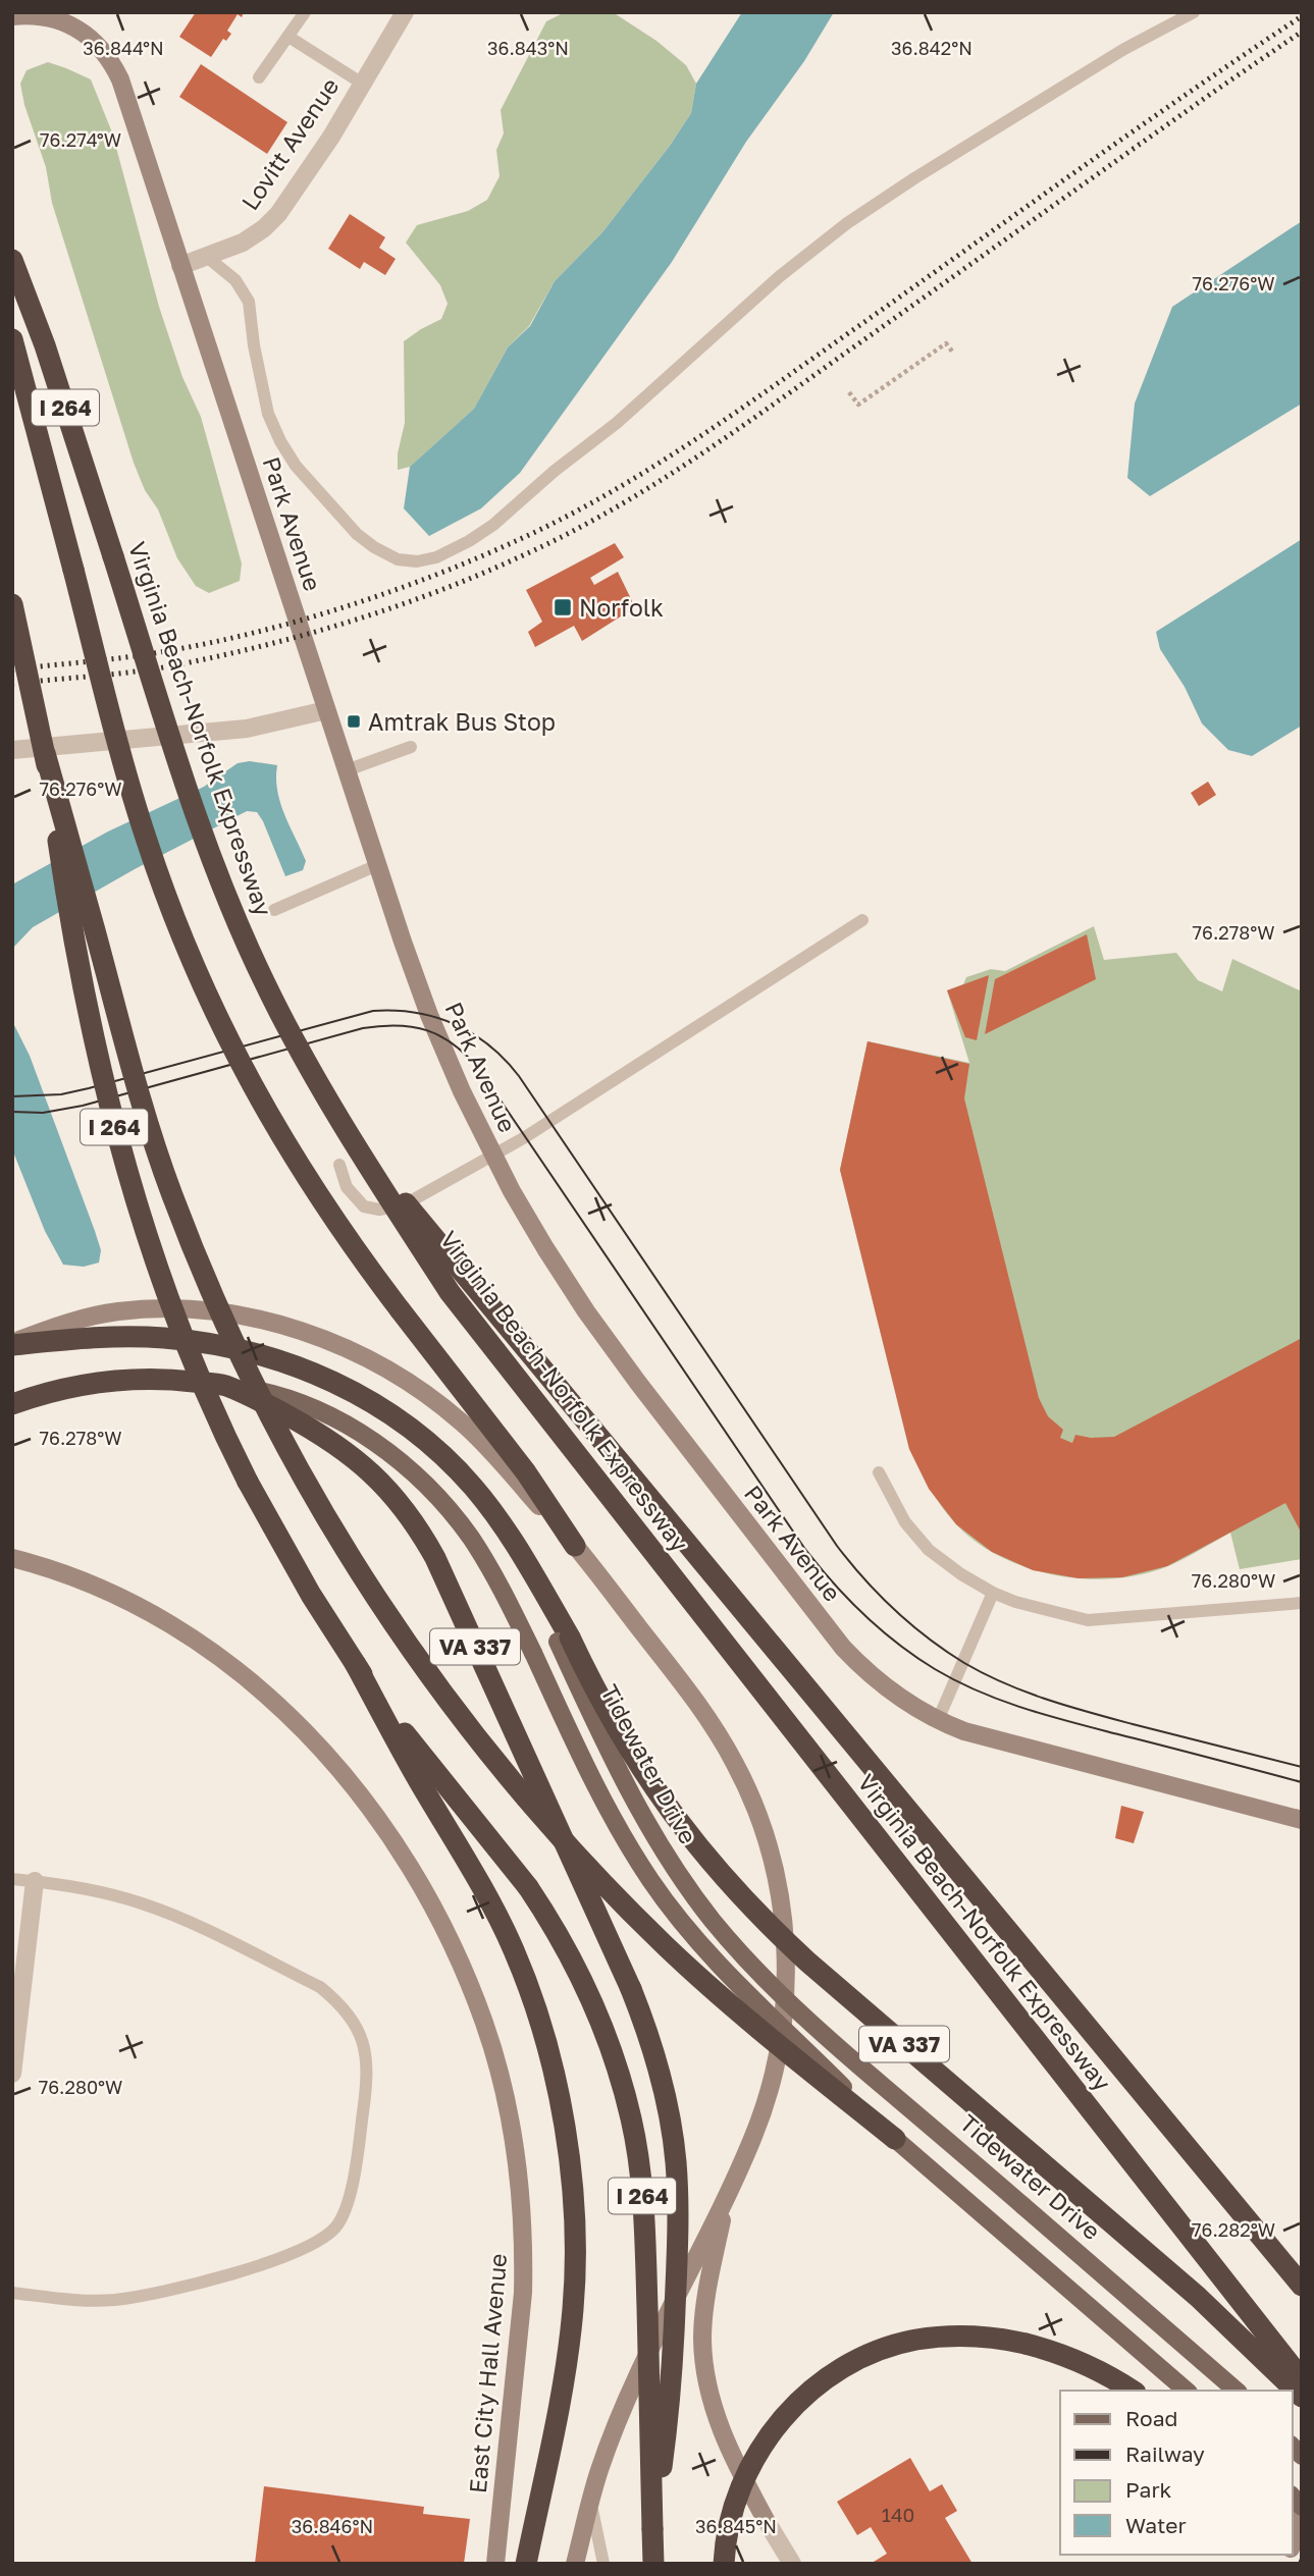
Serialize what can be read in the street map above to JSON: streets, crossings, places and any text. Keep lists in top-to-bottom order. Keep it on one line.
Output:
{"streets":{"highway":["I 264","Virginia Beach-Norfolk Expressway","VA 337"],"main road":["Park Avenue","Tidewater Drive","East City Hall Avenue"],"street":["Lovitt Avenue"]},"crossings":[["Lovitt Avenue","Park Avenue"],["I 264","VA 337"],["VA 337","Tidewater Drive"]],"places":{"transit":["Norfolk","Amtrak Bus Stop"]},"house_numbers":["140"],"legend":["Road","Railway","Park","Water"],"coordinates":["36.843°N","36.842°N","36.844°N","76.274°W","76.276°W","76.278°W","76.280°W","76.282°W","36.846°N","36.845°N"]}
